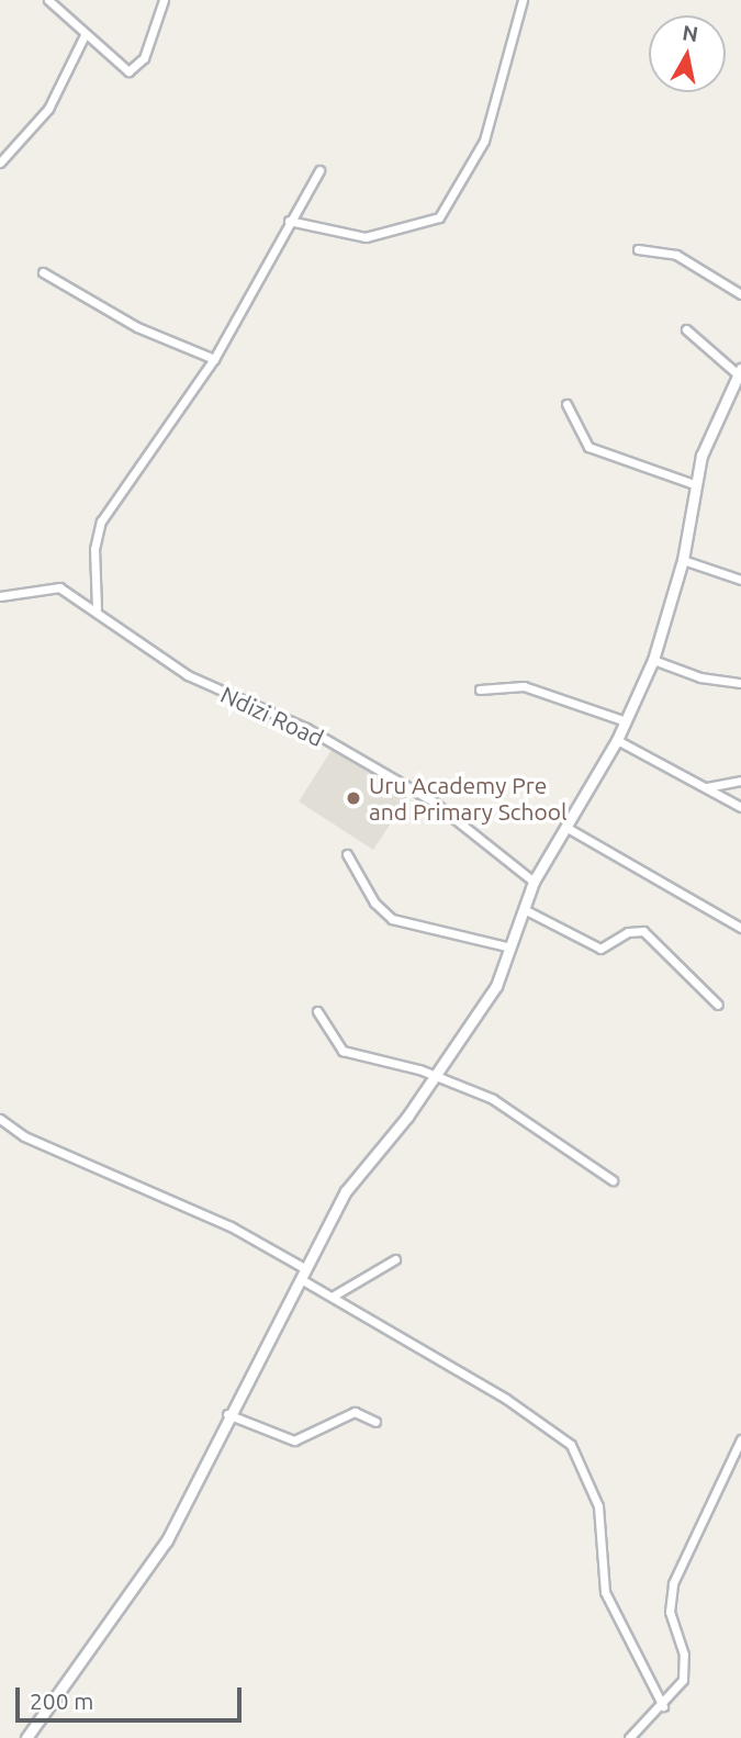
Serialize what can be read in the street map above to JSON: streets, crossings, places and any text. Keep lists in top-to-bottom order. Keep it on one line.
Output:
{"streets":{"street":["Ndizi Road"]},"places":["Uru Academy Pre and Primary School"],"scale_bar":"200 m","north":"top"}
